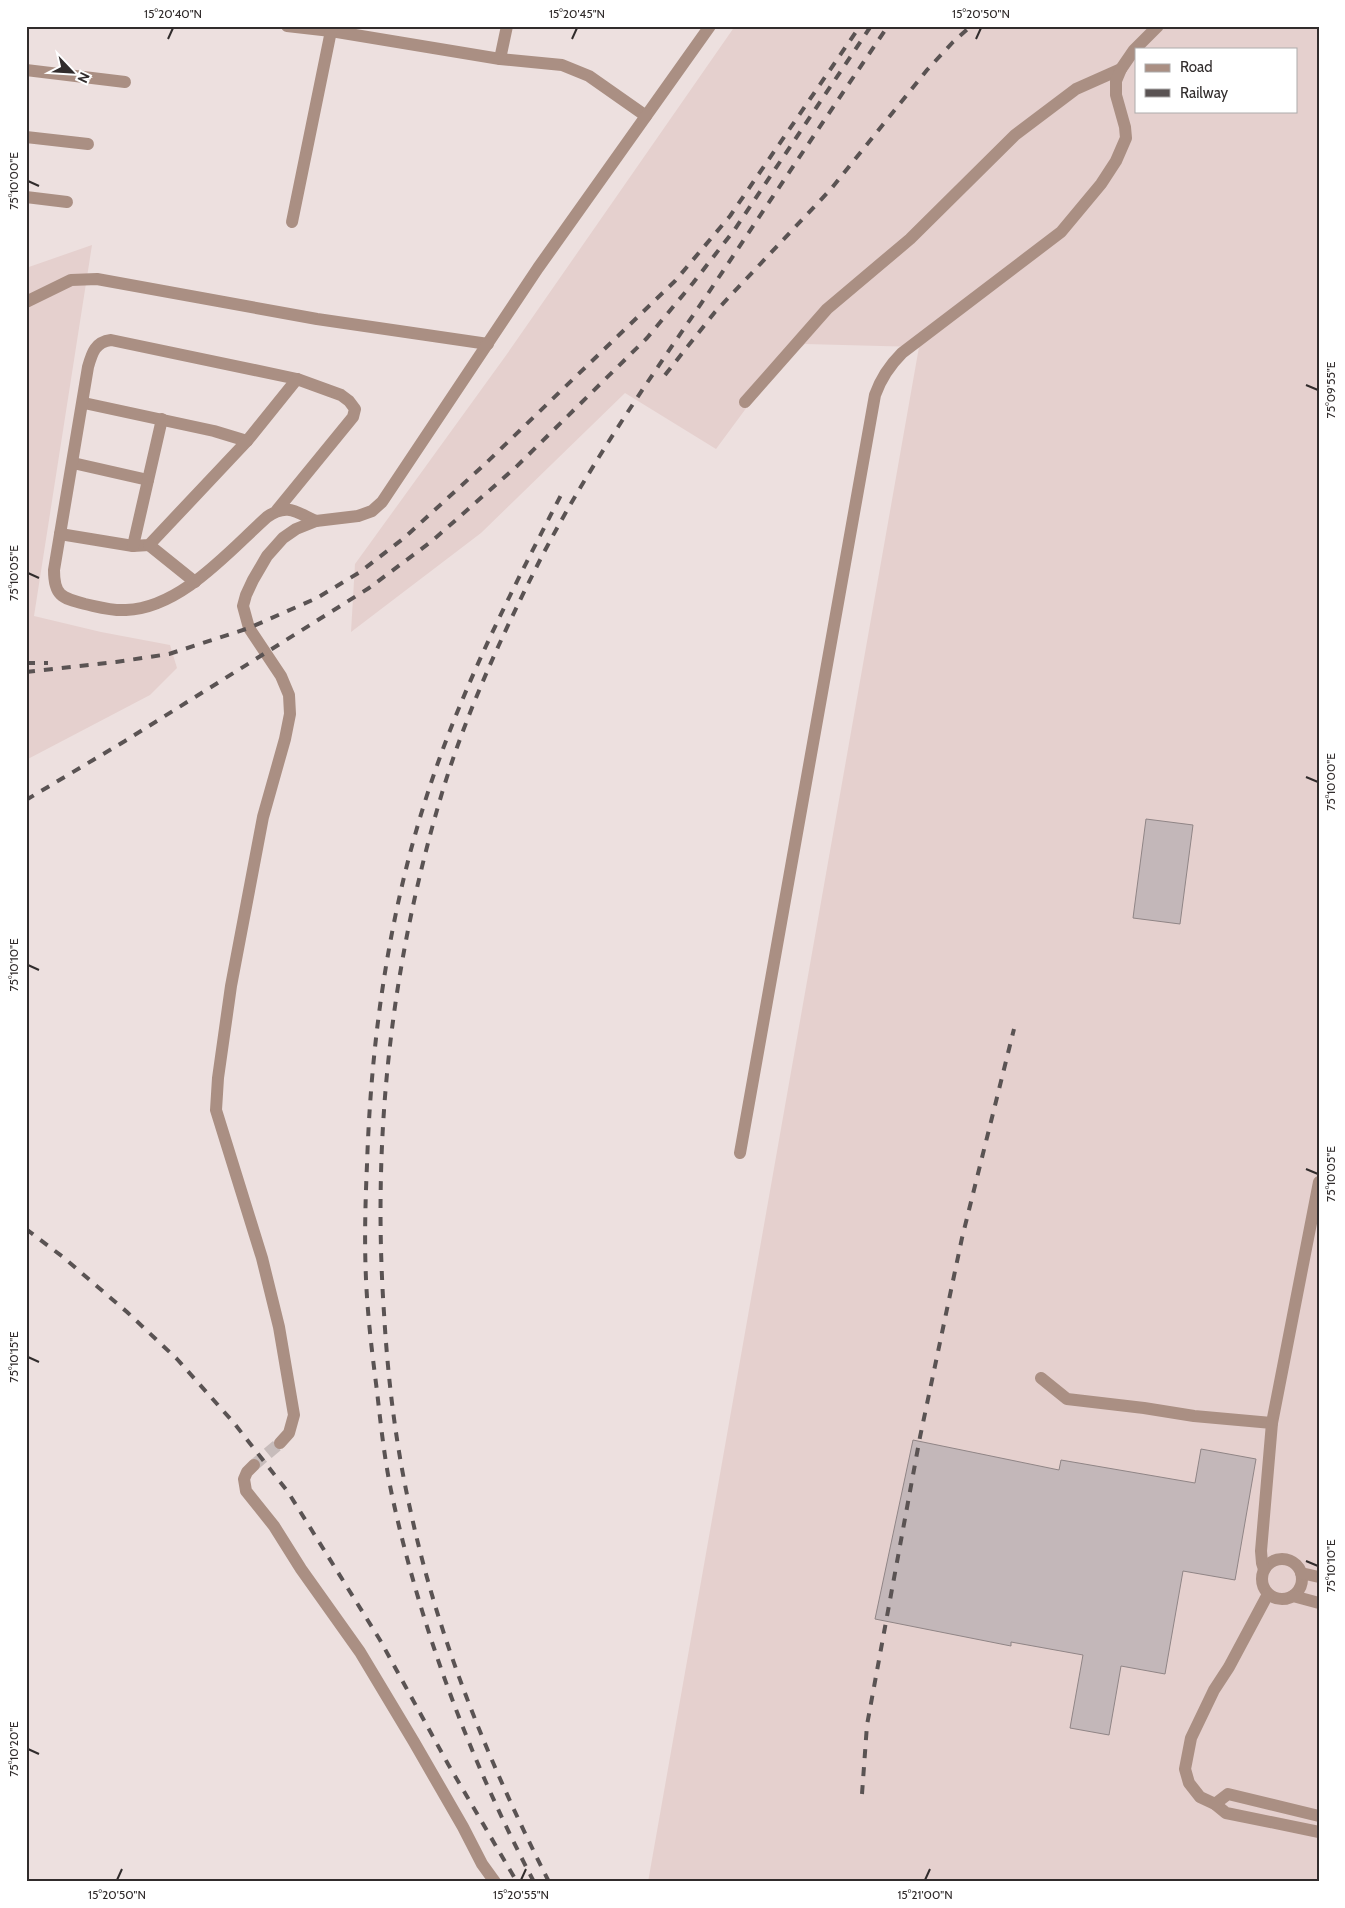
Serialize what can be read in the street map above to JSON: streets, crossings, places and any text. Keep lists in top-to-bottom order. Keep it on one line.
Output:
{"legend":["Road","Railway"],"north":"bottom right","coordinates":["15°20'40\"N","15°20'45\"N","15°20'50\"N","75°10'00\"E","75°09'55\"E","75°10'05\"E","75°10'10\"E","75°10'15\"E","75°10'20\"E","15°20'55\"N","15°21'00\"N"]}
